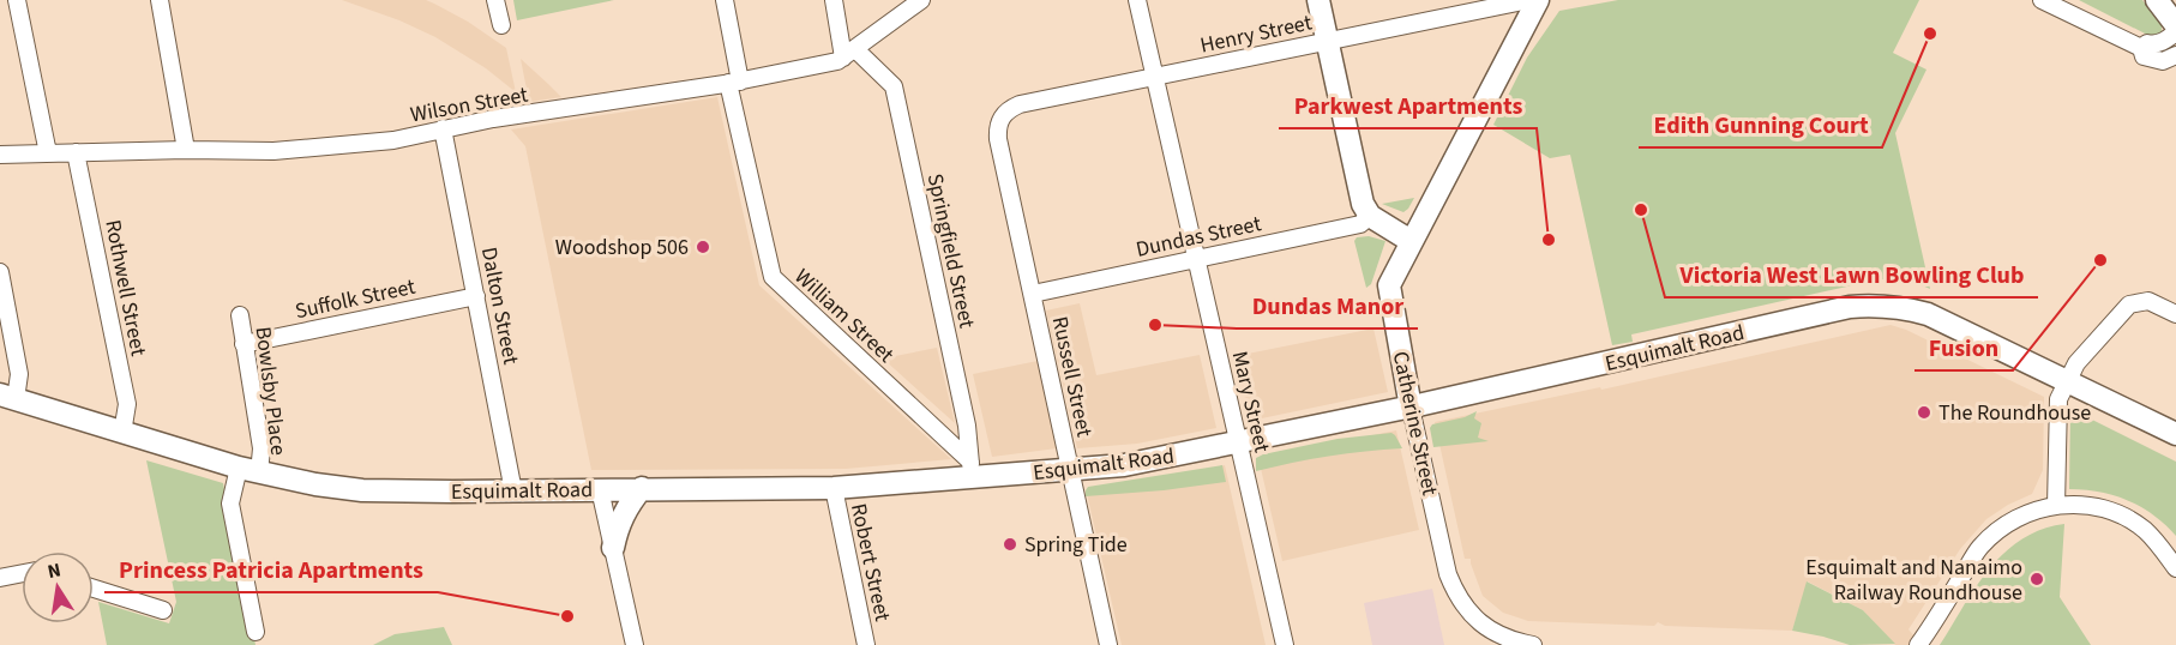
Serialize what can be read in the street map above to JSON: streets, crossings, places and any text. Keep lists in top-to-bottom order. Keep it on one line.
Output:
{"streets":{"main road":["Esquimalt Road","Catherine Street"],"street":["Henry Street","Wilson Street","Dundas Street","Springfield Street","Rothwell Street","Suffolk Street","Dalton Street","William Street","Russell Street","Bowlsby Place","Mary Street","Robert Street"]},"crossings":[["Henry Street","Russell Street"],["Henry Street","Mary Street"],["Wilson Street","Springfield Street"],["Wilson Street","Rothwell Street"],["Wilson Street","Dalton Street"],["Wilson Street","William Street"],["Dundas Street","Russell Street"],["Dundas Street","Mary Street"],["Springfield Street","William Street"],["Springfield Street","Esquimalt Road"],["Rothwell Street","Esquimalt Road"],["Suffolk Street","Dalton Street"],["Suffolk Street","Bowlsby Place"],["Dalton Street","Esquimalt Road"],["William Street","Esquimalt Road"],["Esquimalt Road","Russell Street"],["Esquimalt Road","Bowlsby Place"],["Esquimalt Road","Mary Street"],["Esquimalt Road","Catherine Street"],["Esquimalt Road","Robert Street"]],"places":["Edith Gunning Court","Victoria West Lawn Bowling Club","Parkwest Apartments","Woodshop 506","Fusion","Dundas Manor","The Roundhouse","Spring Tide","Esquimalt and Nanaimo Railway Roundhouse","Princess Patricia Apartments"],"north":"top"}
